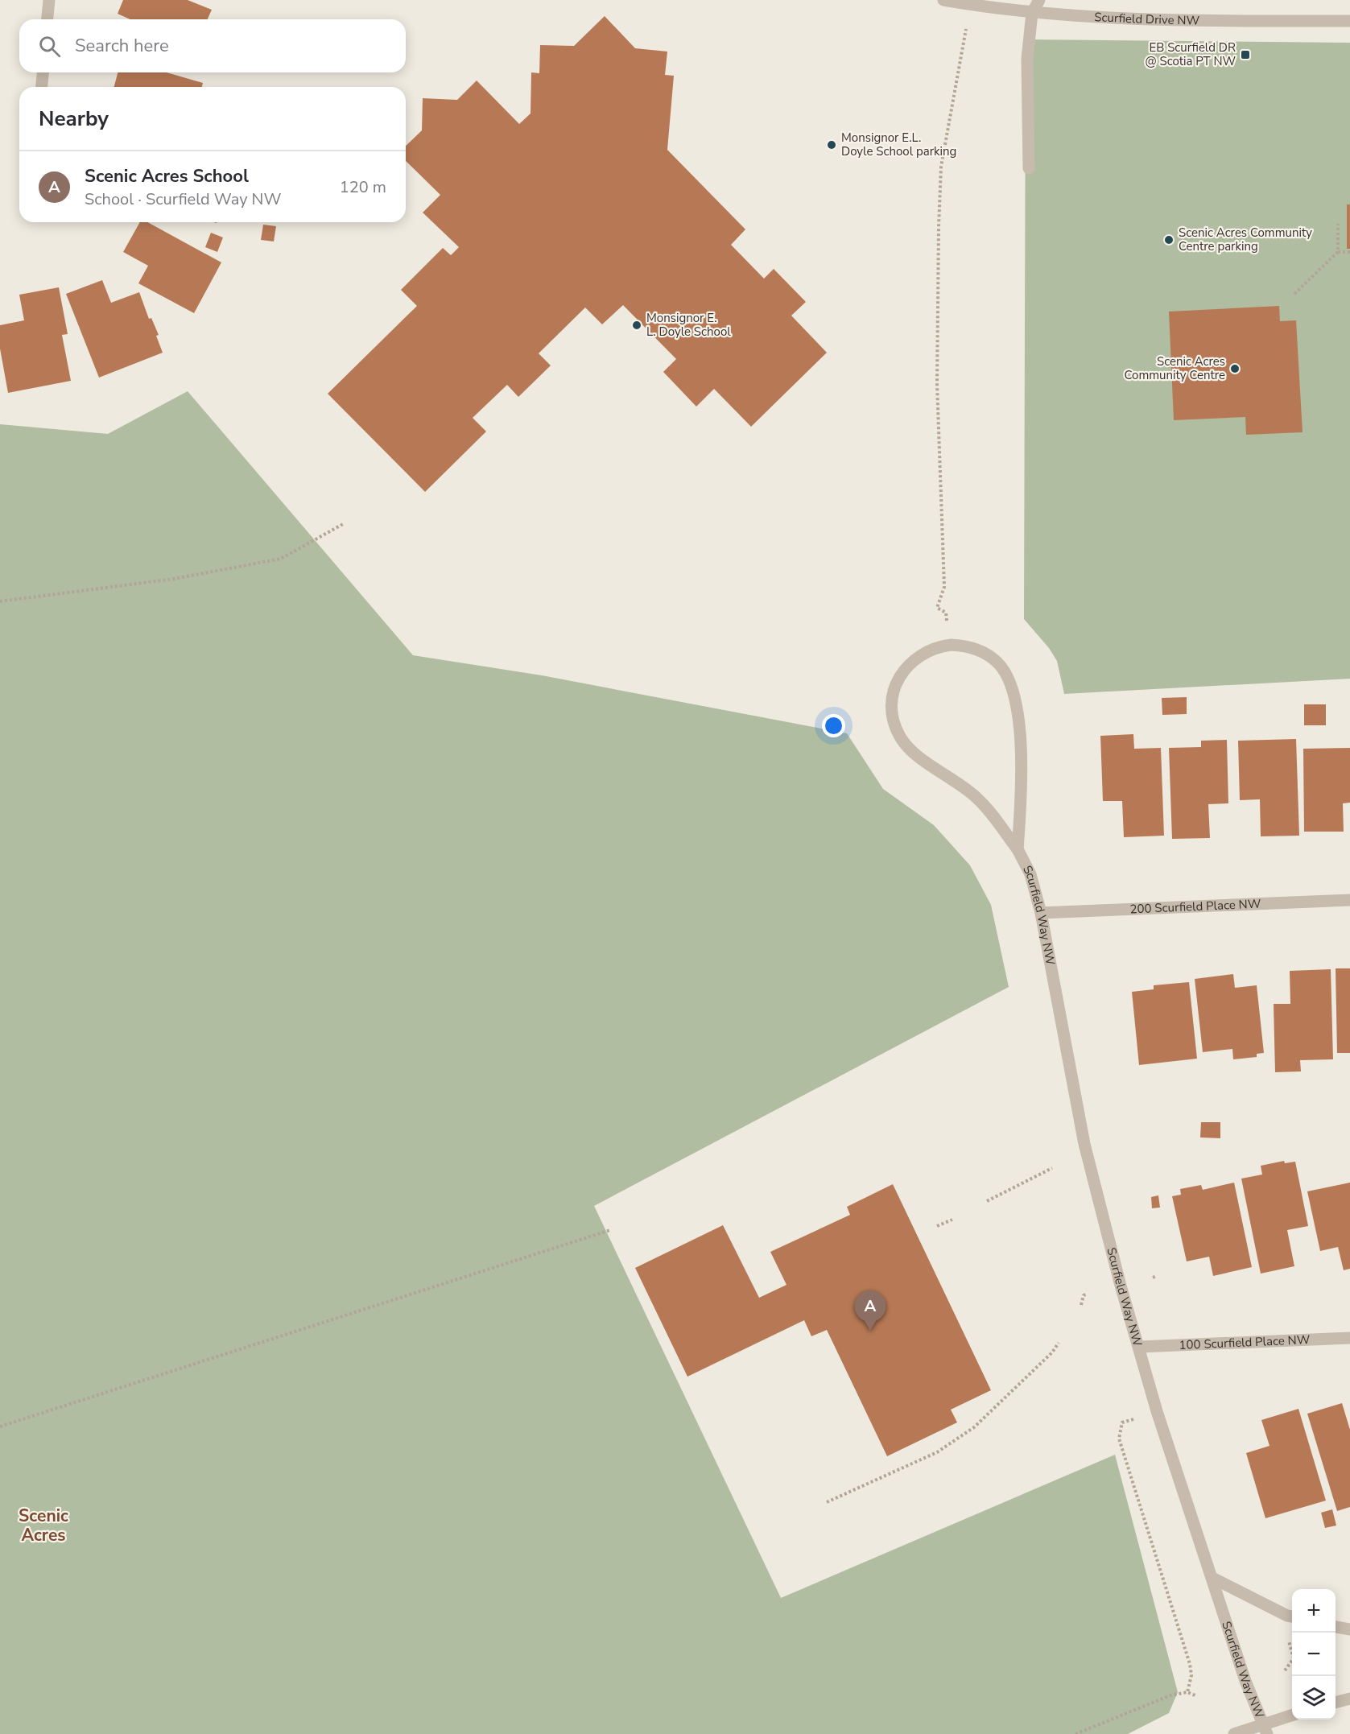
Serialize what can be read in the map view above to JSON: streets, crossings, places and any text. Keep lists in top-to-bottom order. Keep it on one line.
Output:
{"streets":{"street":["Scurfield Drive NW","200 Scurfield Place NW","Scurfield Way NW","100 Scurfield Place NW"]},"crossings":[["200 Scurfield Place NW","Scurfield Way NW"],["Scurfield Way NW","100 Scurfield Place NW"]],"districts":["Scenic Acres"],"places":{"transit":["EB Scurfield DR @ Scotia PT NW"],"other":["Monsignor E.L. Doyle School parking","Scenic Acres Community Centre parking","Monsignor E. L. Doyle School","Scenic Acres Community Centre"]},"page":{"search":"Search here","heading":"Nearby","list":[{"mark":"A","name":"Scenic Acres School","note":"School · Scurfield Way NW","value":"120 m"}],"pins":"A","map_buttons":["+","−"]}}
